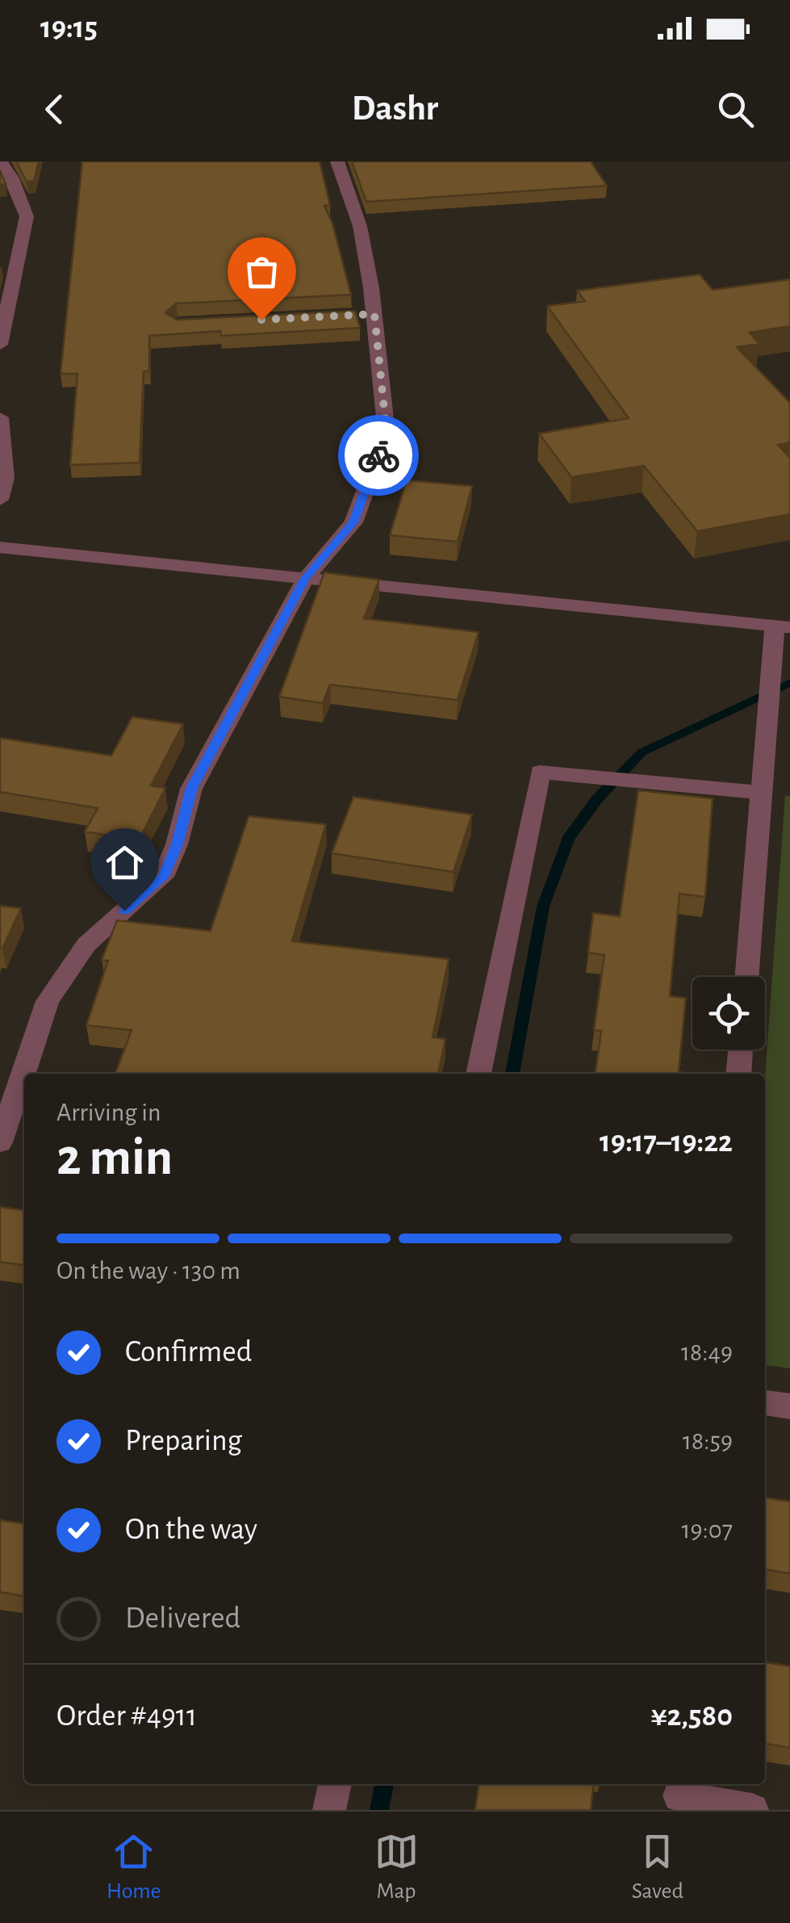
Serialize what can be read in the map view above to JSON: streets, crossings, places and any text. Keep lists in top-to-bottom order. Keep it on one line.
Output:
{"page":{"status":"19:15","header":"Dashr","heading":["2 min","Arriving in","19:17–19:22"],"panel":["Order #4911","¥2,580"],"bar":"On the way · 130 m","list":[["Confirmed","18:49"],["Preparing","18:59"],["On the way","19:07"],"Delivered"],"tabs":["Home","Map","Saved"]}}
